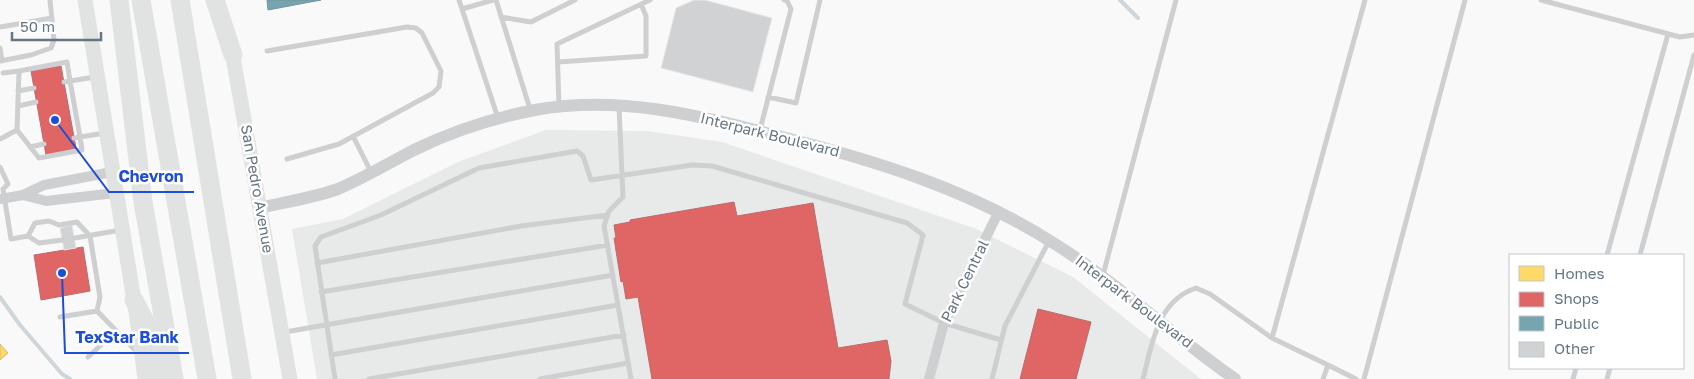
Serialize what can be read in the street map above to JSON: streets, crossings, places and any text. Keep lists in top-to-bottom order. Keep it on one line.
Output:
{"streets":{"main road":["San Pedro Avenue"],"street":["Interpark Boulevard","Park Central"]},"crossings":[["Interpark Boulevard","San Pedro Avenue"],["Interpark Boulevard","Park Central"]],"places":["Chevron","TexStar Bank"],"legend":["Homes","Shops","Public","Other"],"scale_bar":"50 m"}
